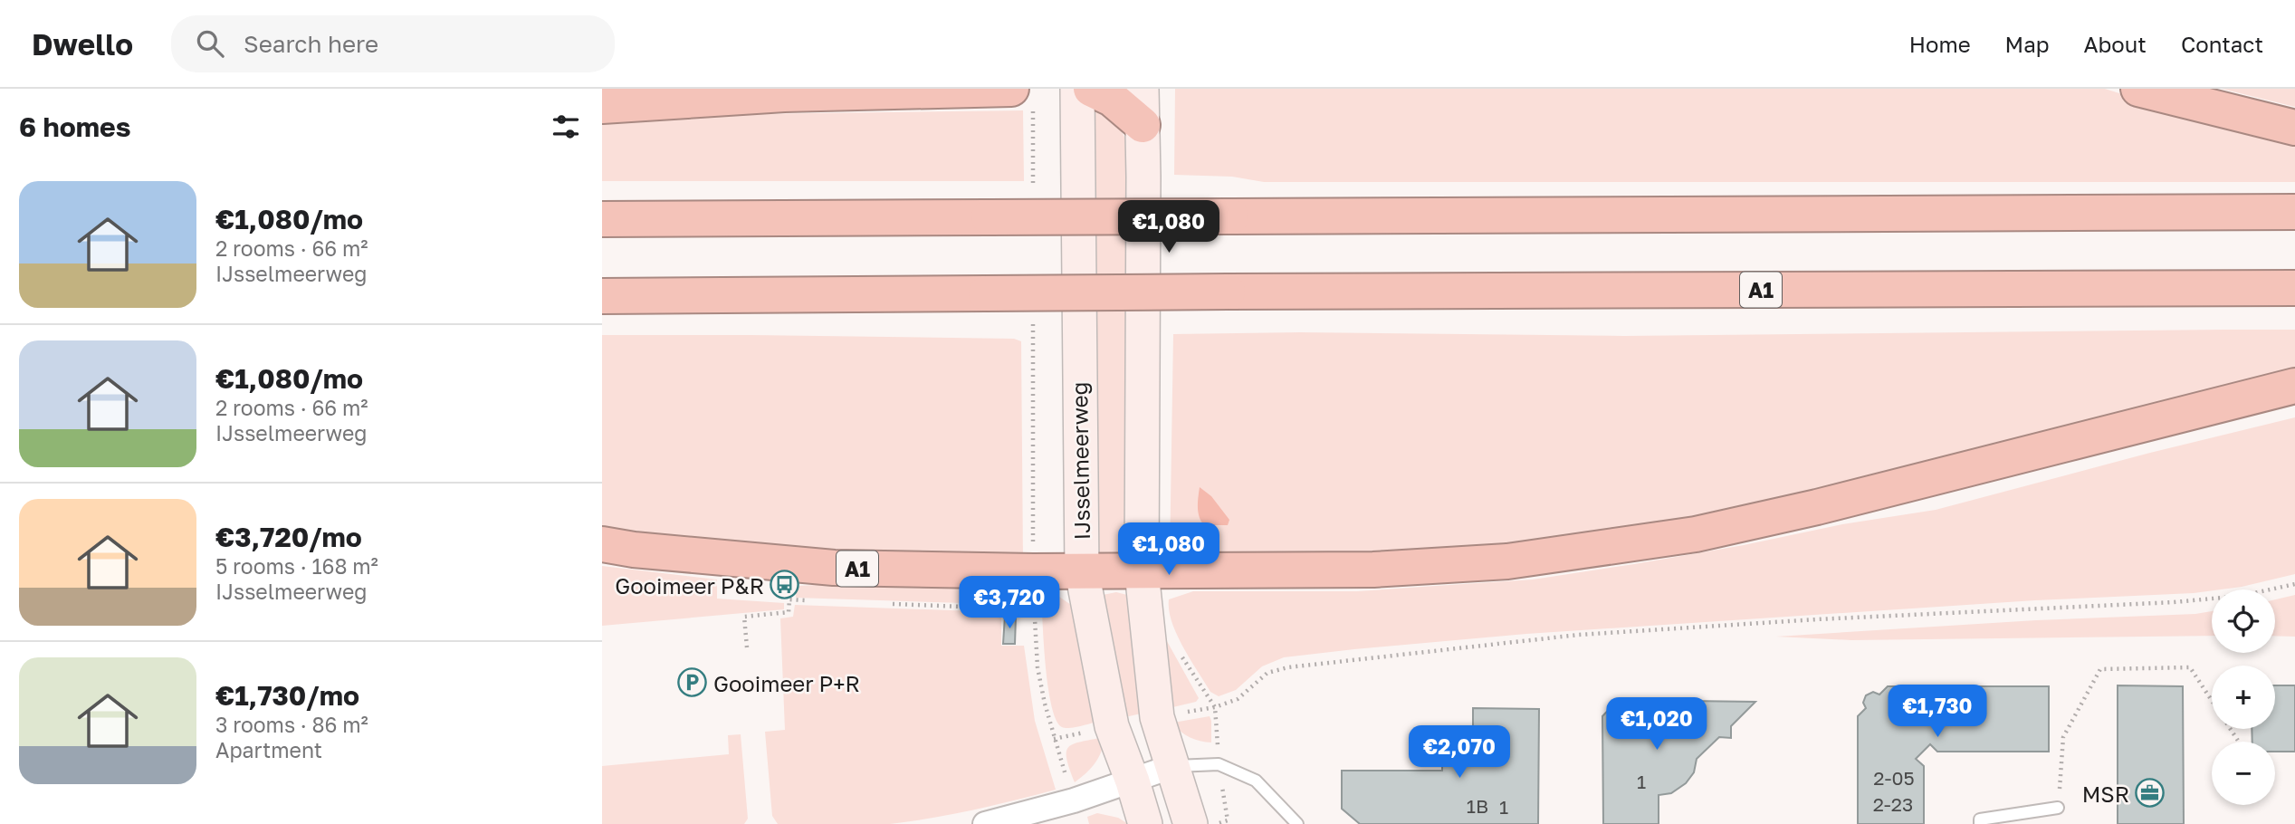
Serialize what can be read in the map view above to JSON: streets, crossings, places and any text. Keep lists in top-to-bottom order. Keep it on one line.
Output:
{"streets":{"highway":["A1"],"main road":["IJsselmeerweg"]},"crossings":[["A1","IJsselmeerweg"]],"places":{"bus stop":["Gooimeer P&R"],"parking":["Gooimeer P+R"],"office":["MSR"]},"house_numbers":["2-05","1","2-23","1B","1"],"page":{"header":"Dwello","search":"Search here","nav":["Home","Map","About","Contact"],"heading":"6 homes","list":[{"name":"€1,080/mo","note":"2 rooms · 66 m² · IJsselmeerweg"},{"name":"€1,080/mo","note":"2 rooms · 66 m² · IJsselmeerweg"},{"name":"€3,720/mo","note":"5 rooms · 168 m² · IJsselmeerweg"},{"name":"€1,730/mo","note":"3 rooms · 86 m² · Apartment"}],"price":["€1,080","€1,080","€3,720","€1,730","€1,020","€2,070"],"map_buttons":["+","−"]}}
